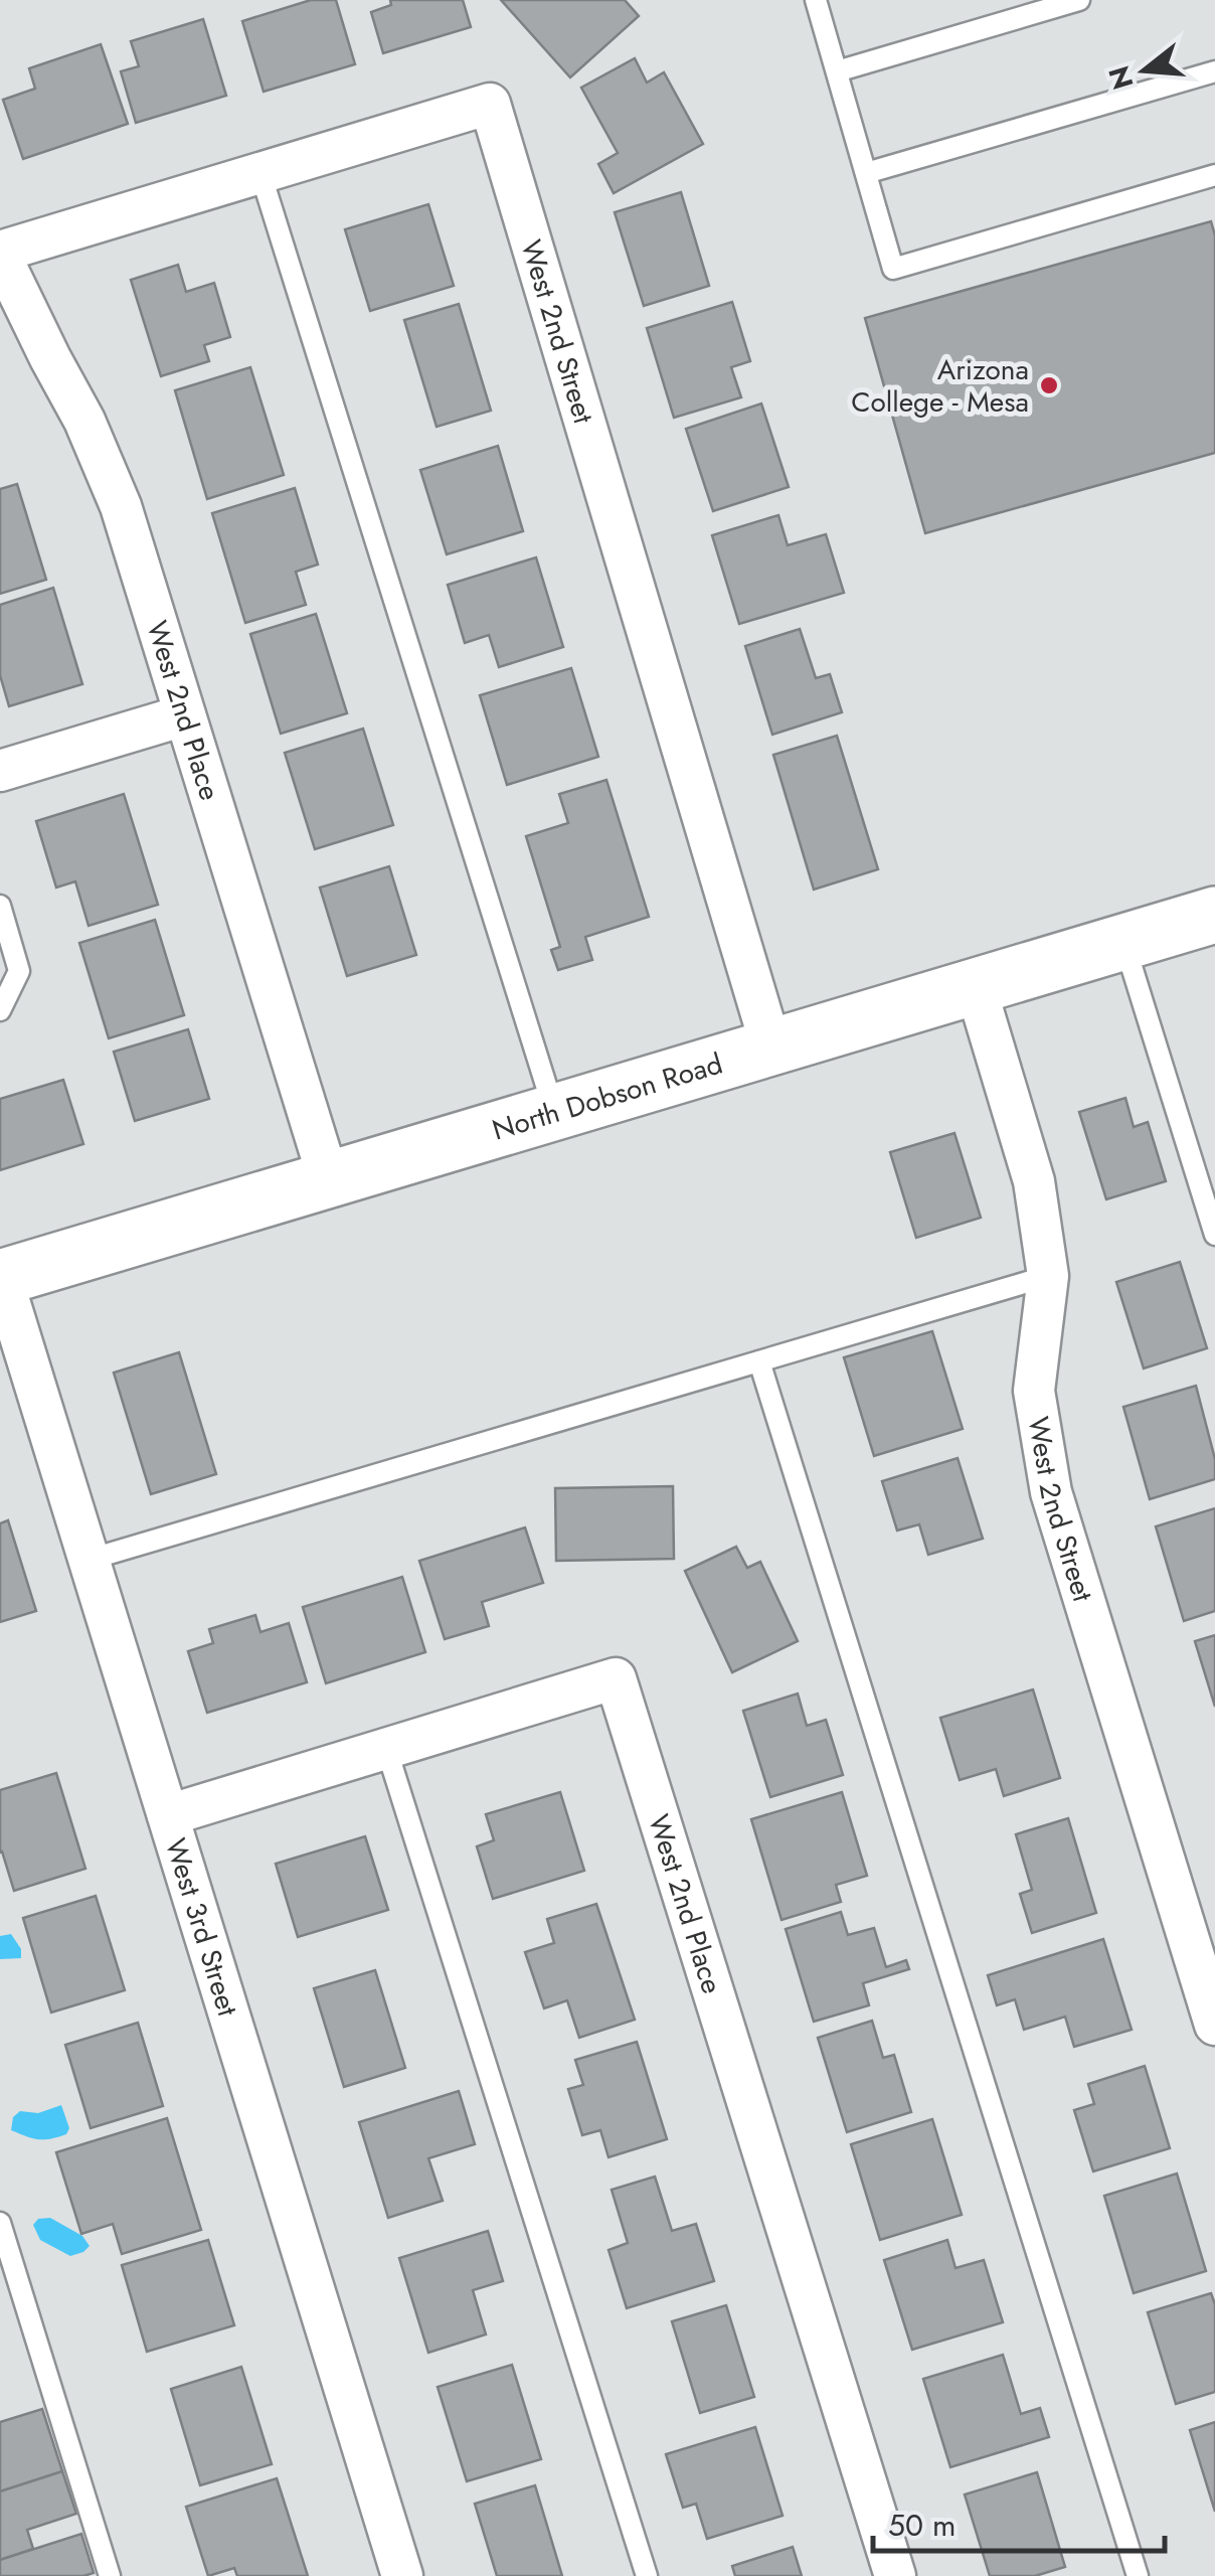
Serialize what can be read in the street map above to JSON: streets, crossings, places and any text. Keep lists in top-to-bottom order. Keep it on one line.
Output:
{"streets":{"main road":["North Dobson Road"],"street":["West 2nd Street","West 2nd Place","West 3rd Street"]},"crossings":[["West 2nd Street","West 2nd Place"],["West 2nd Street","North Dobson Road"],["West 2nd Place","North Dobson Road"],["West 2nd Place","West 3rd Street"],["North Dobson Road","West 3rd Street"]],"places":["Arizona College - Mesa"],"scale_bar":"50 m","north":"left"}
